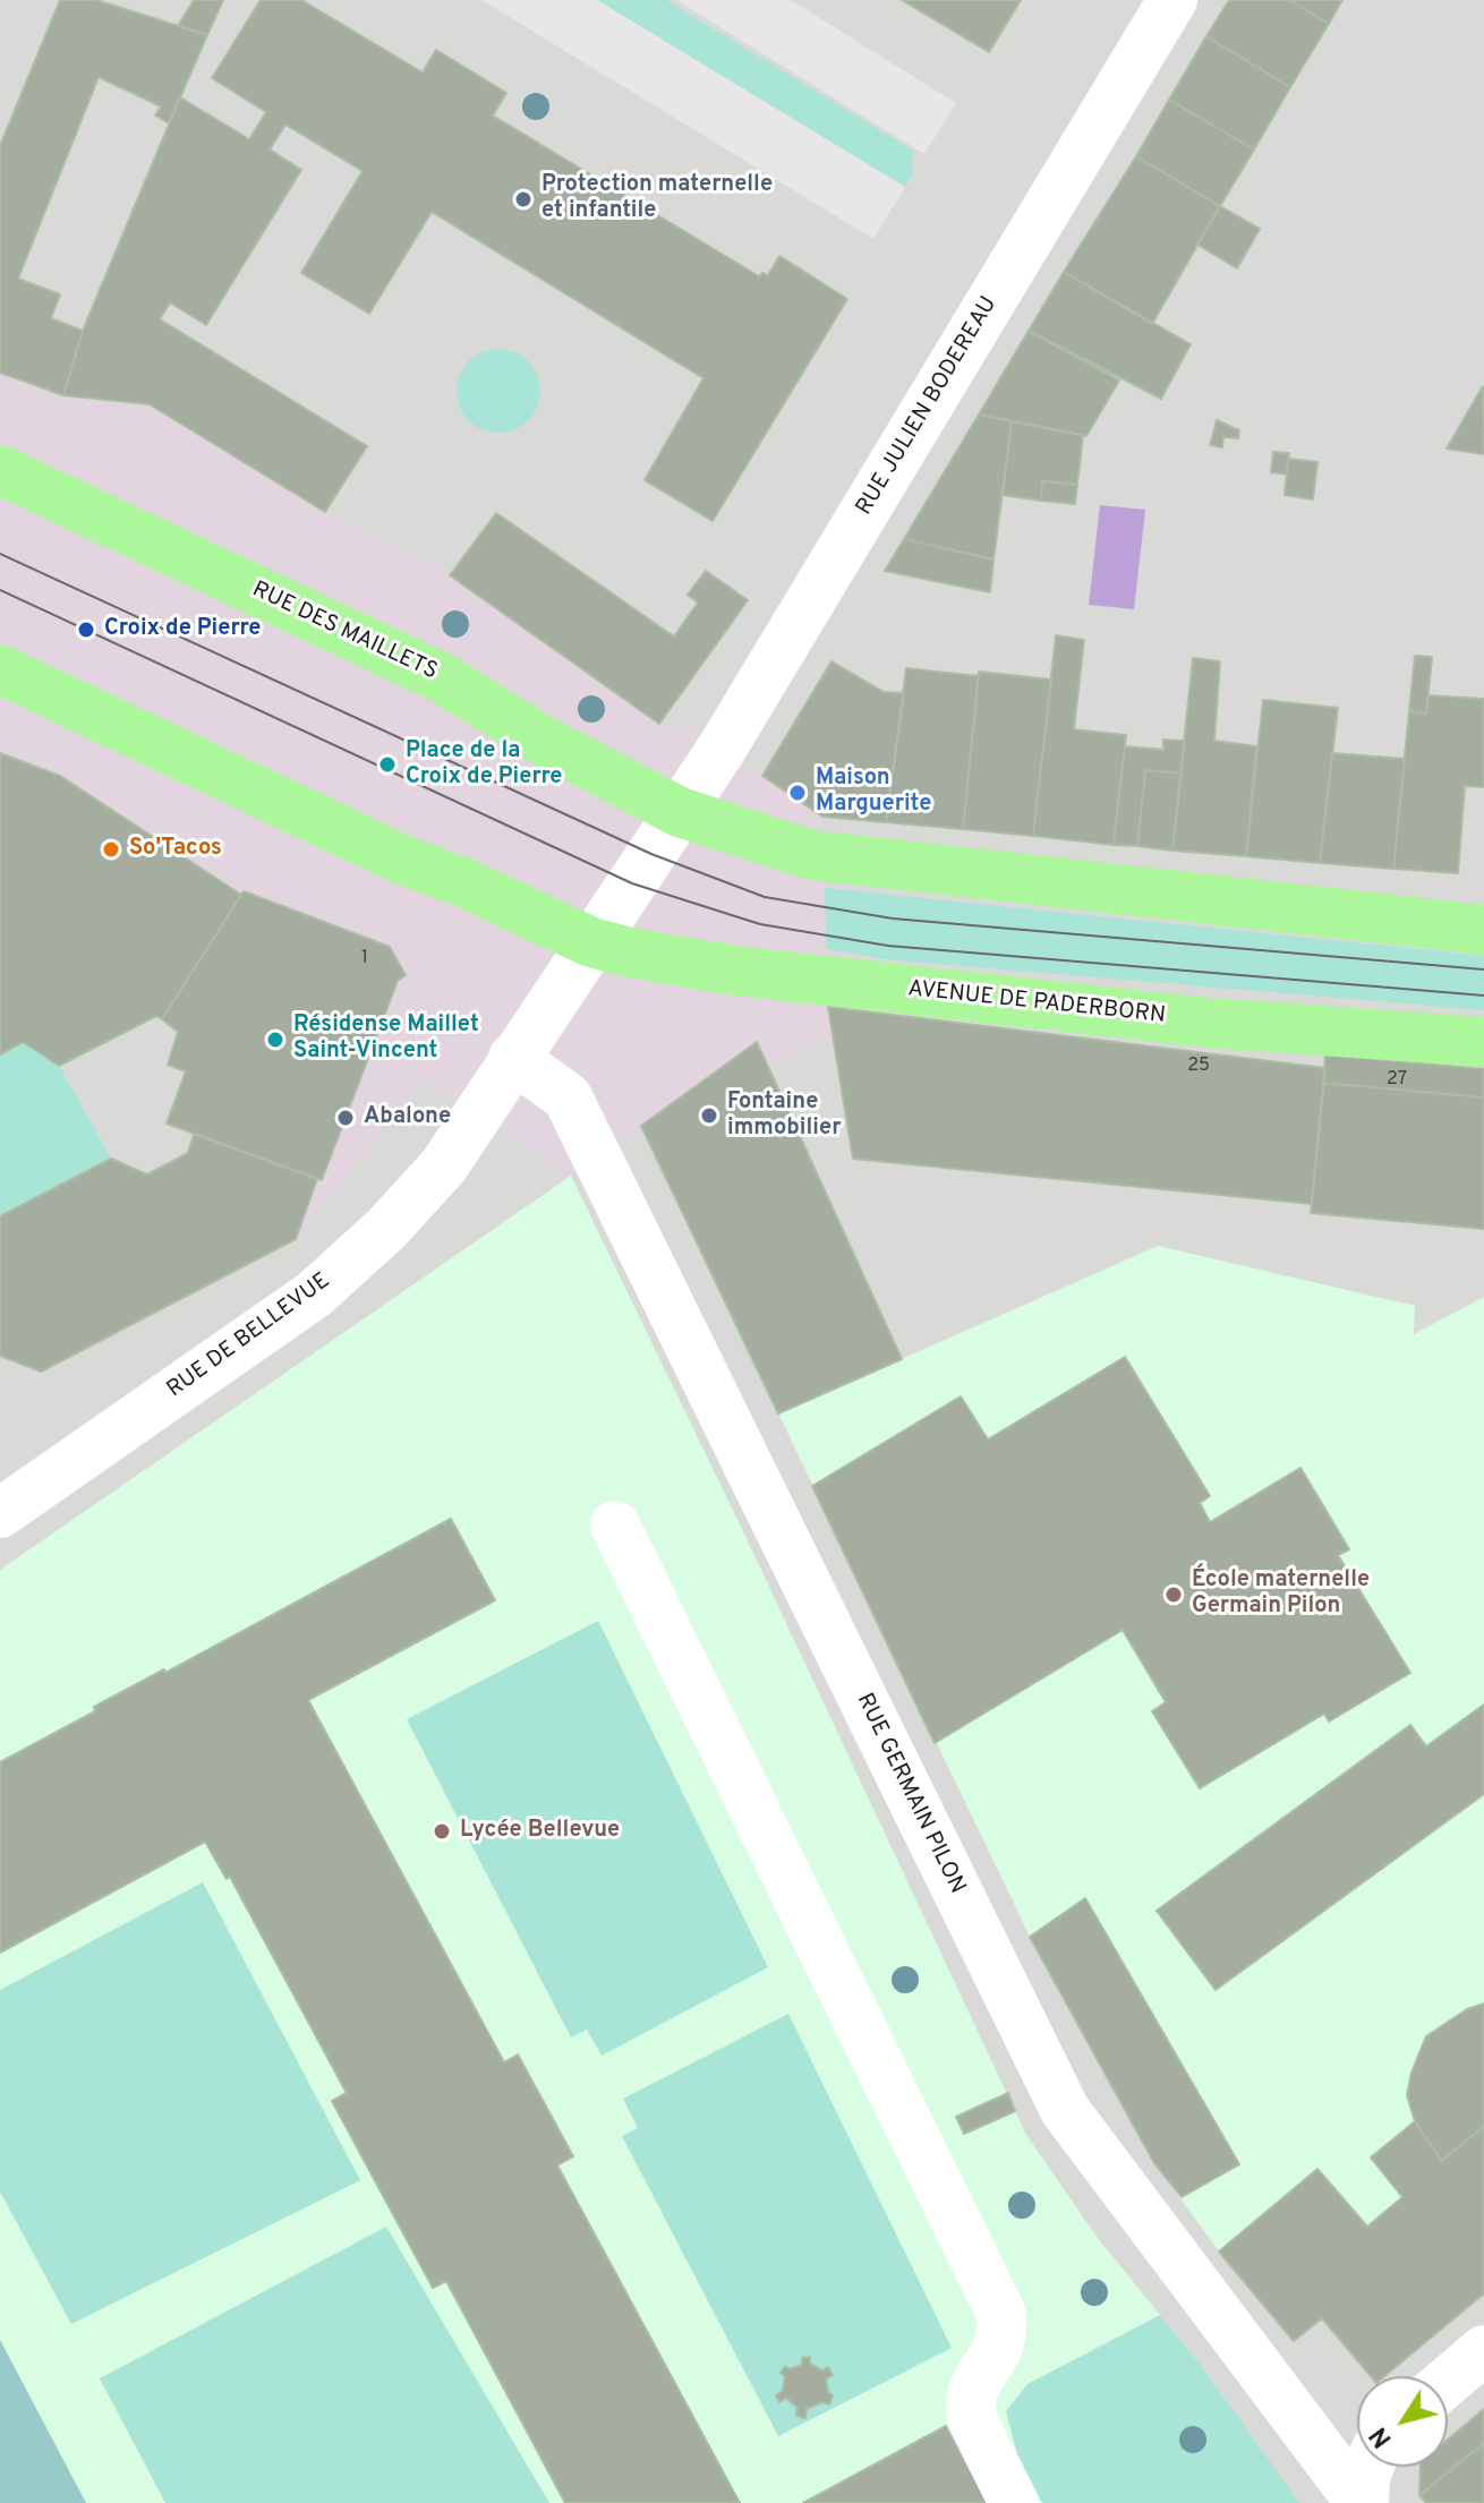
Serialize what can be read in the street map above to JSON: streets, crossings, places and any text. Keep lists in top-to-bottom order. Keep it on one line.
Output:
{"streets":{"main road":["RUE DES MAILLETS","AVENUE DE PADERBORN"],"street":["RUE JULIEN BODEREAU","RUE DE BELLEVUE","RUE GERMAIN PILON"]},"crossings":[["RUE JULIEN BODEREAU","RUE DES MAILLETS"],["RUE JULIEN BODEREAU","RUE DE BELLEVUE"],["RUE DES MAILLETS","RUE DE BELLEVUE"],["AVENUE DE PADERBORN","RUE DE BELLEVUE"],["RUE DE BELLEVUE","RUE GERMAIN PILON"]],"places":["Protection maternelle et infantile","Croix de Pierre","Place de la Croix de Pierre","Maison Marguerite","So'Tacos","Résidense Maillet Saint-Vincent","Fontaine immobilier","Abalone","École maternelle Germain Pilon","Lycée Bellevue"],"house_numbers":["1","25","27"],"north":"bottom left"}
